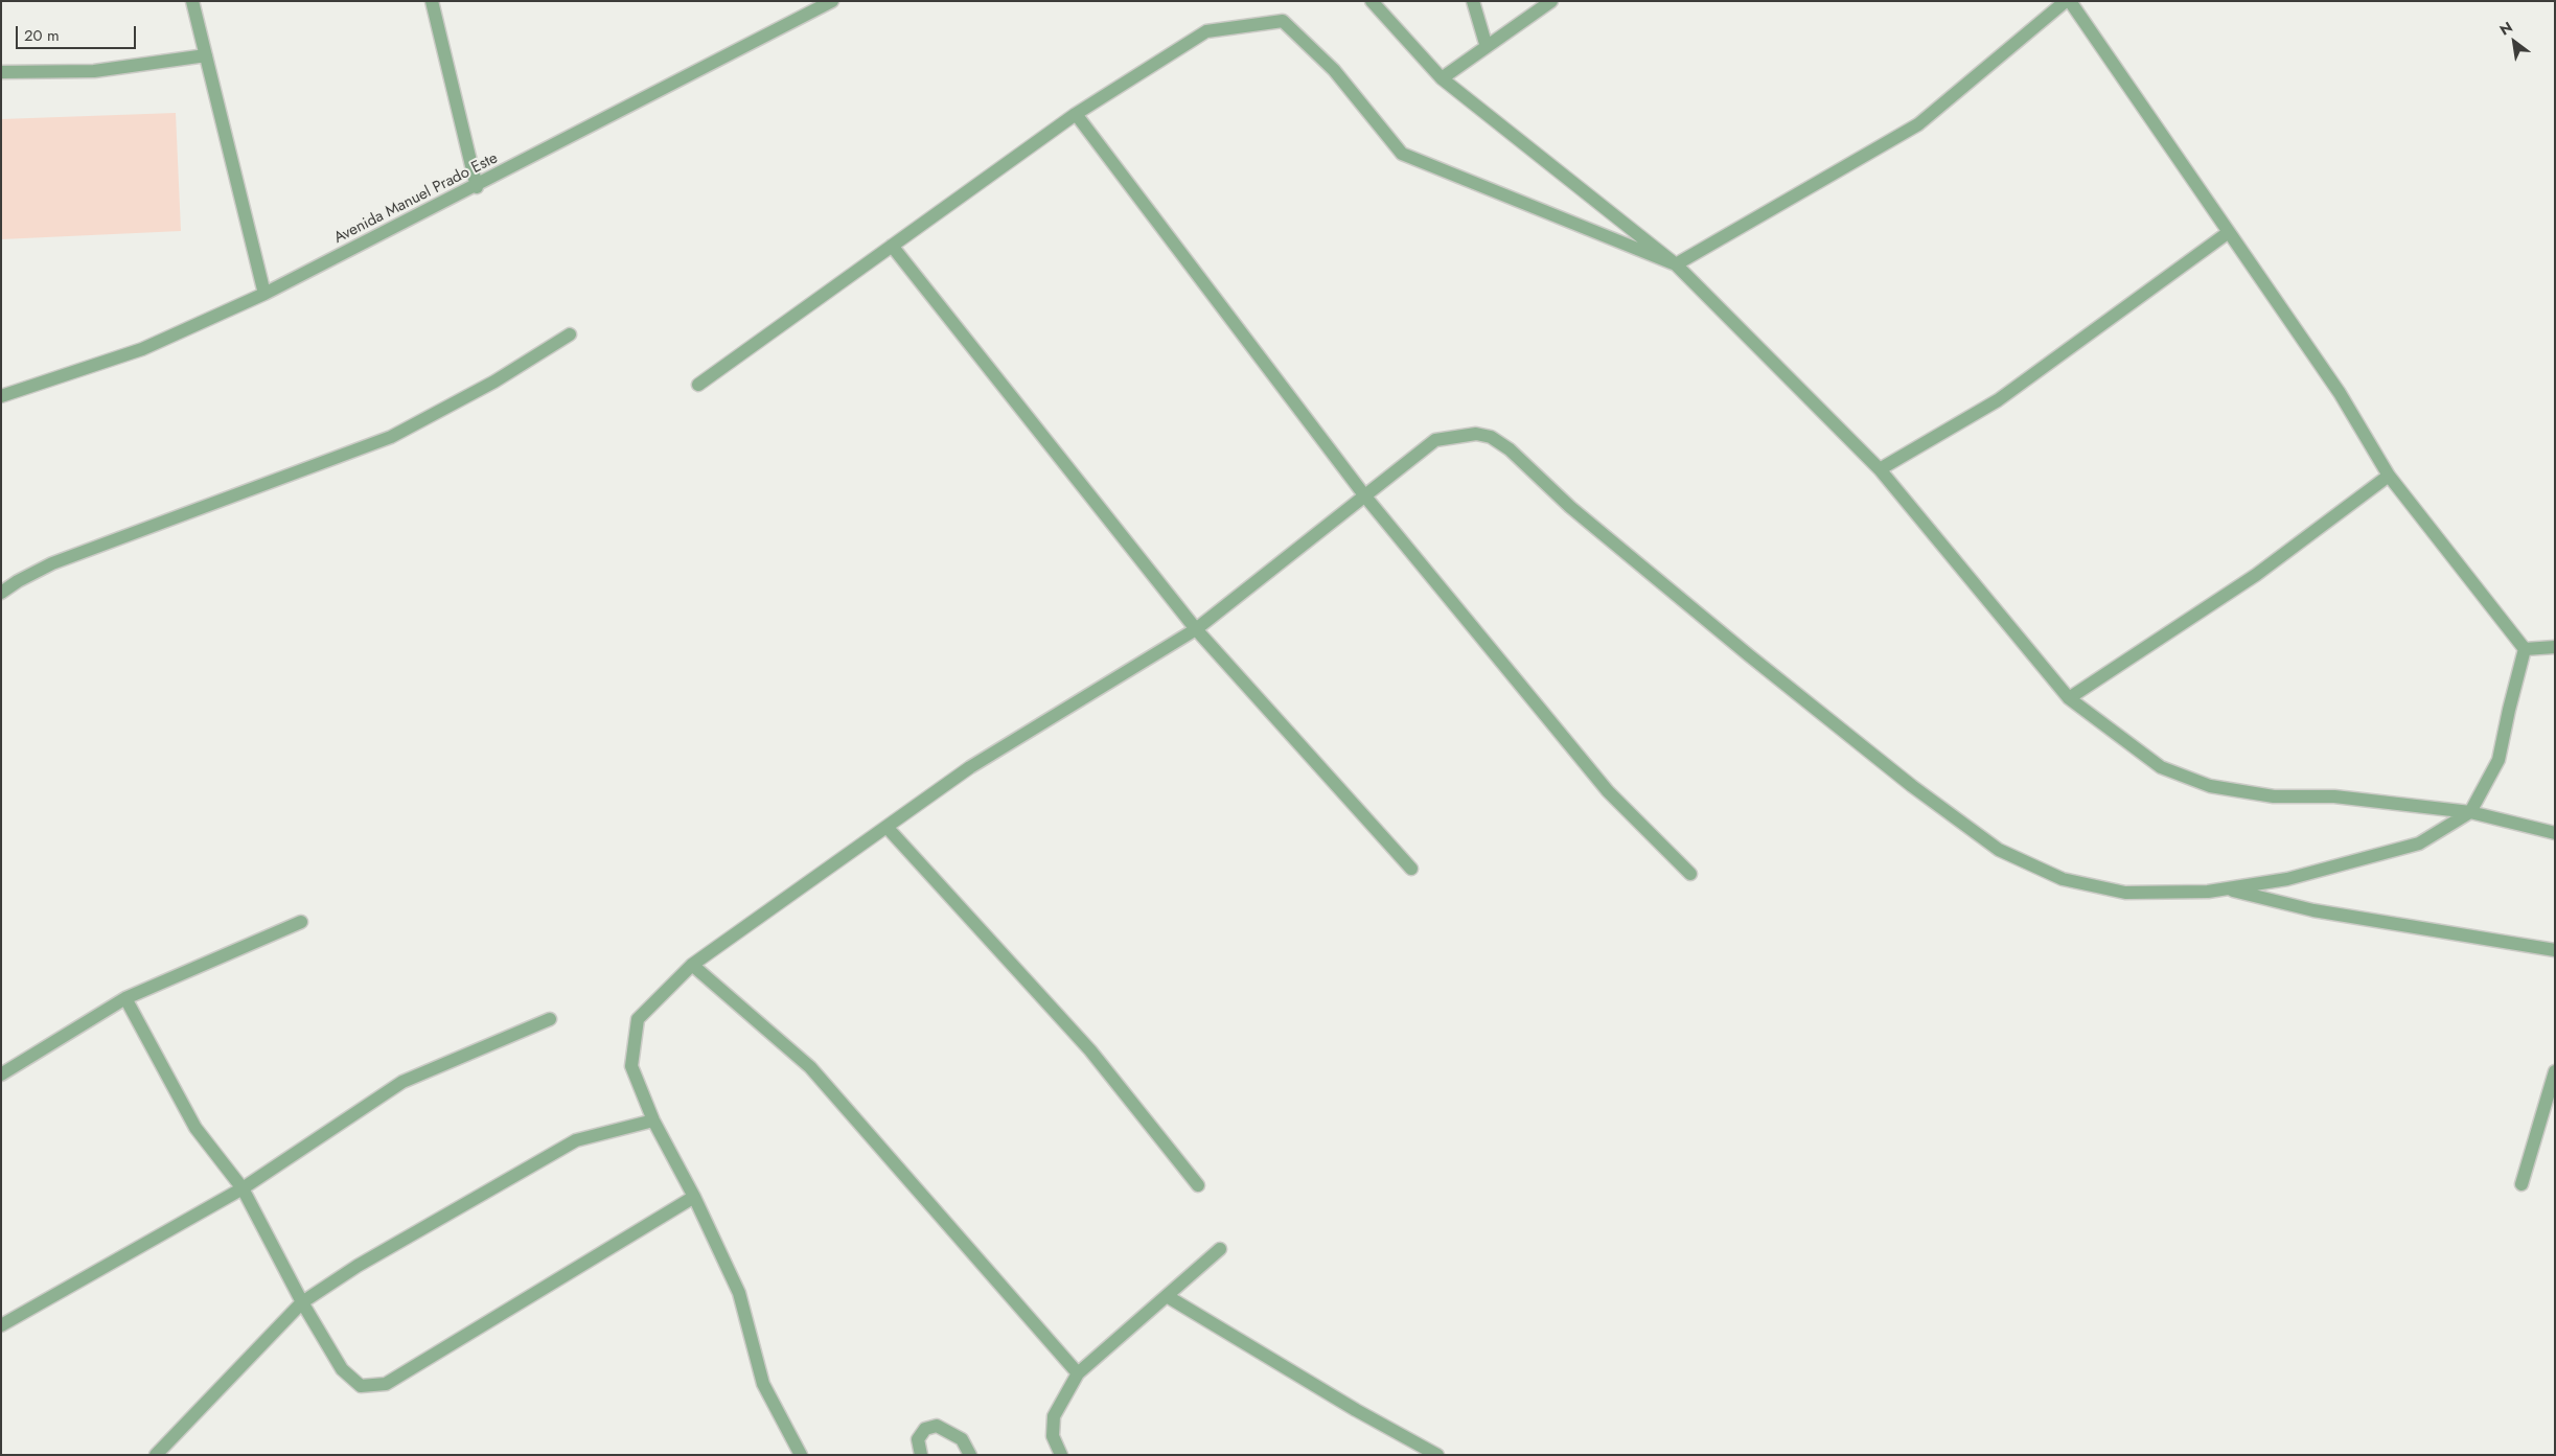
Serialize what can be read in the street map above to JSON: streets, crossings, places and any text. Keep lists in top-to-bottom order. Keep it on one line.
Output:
{"streets":{"street":["Avenida Manuel Prado Este"]},"scale_bar":"20 m","north":"top left"}
